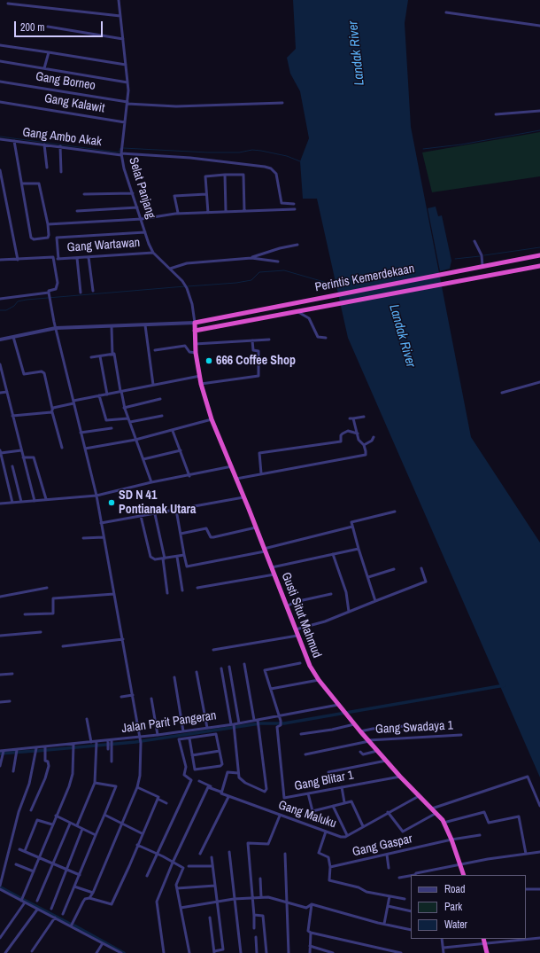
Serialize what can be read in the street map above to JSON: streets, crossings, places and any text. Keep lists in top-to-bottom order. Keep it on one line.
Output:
{"streets":{"highway":["Perintis Kemerdekaan","Gusti Situt Mahmud"],"street":["Gang Borneo","Gang Kalawit","Gang Ambo Akak","Selat Panjang","Gang Wartawan","Jalan Parit Pangeran","Gang Swadaya 1","Gang Blitar 1","Gang Maluku","Gang Gaspar"]},"crossings":[["Gang Borneo","Selat Panjang"],["Gang Kalawit","Selat Panjang"],["Gang Ambo Akak","Selat Panjang"],["Selat Panjang","Gang Wartawan"],["Selat Panjang","Perintis Kemerdekaan"],["Selat Panjang","Gusti Situt Mahmud"],["Perintis Kemerdekaan","Gusti Situt Mahmud"],["Gusti Situt Mahmud","Jalan Parit Pangeran"],["Gusti Situt Mahmud","Gang Swadaya 1"],["Gusti Situt Mahmud","Gang Blitar 1"],["Gusti Situt Mahmud","Gang Maluku"],["Gusti Situt Mahmud","Gang Gaspar"],["Jalan Parit Pangeran","Gang Blitar 1"]],"water":["Landak River"],"places":["666 Coffee Shop","SD N 41 Pontianak Utara"],"legend":["Road","Park","Water"],"scale_bar":"200 m"}
